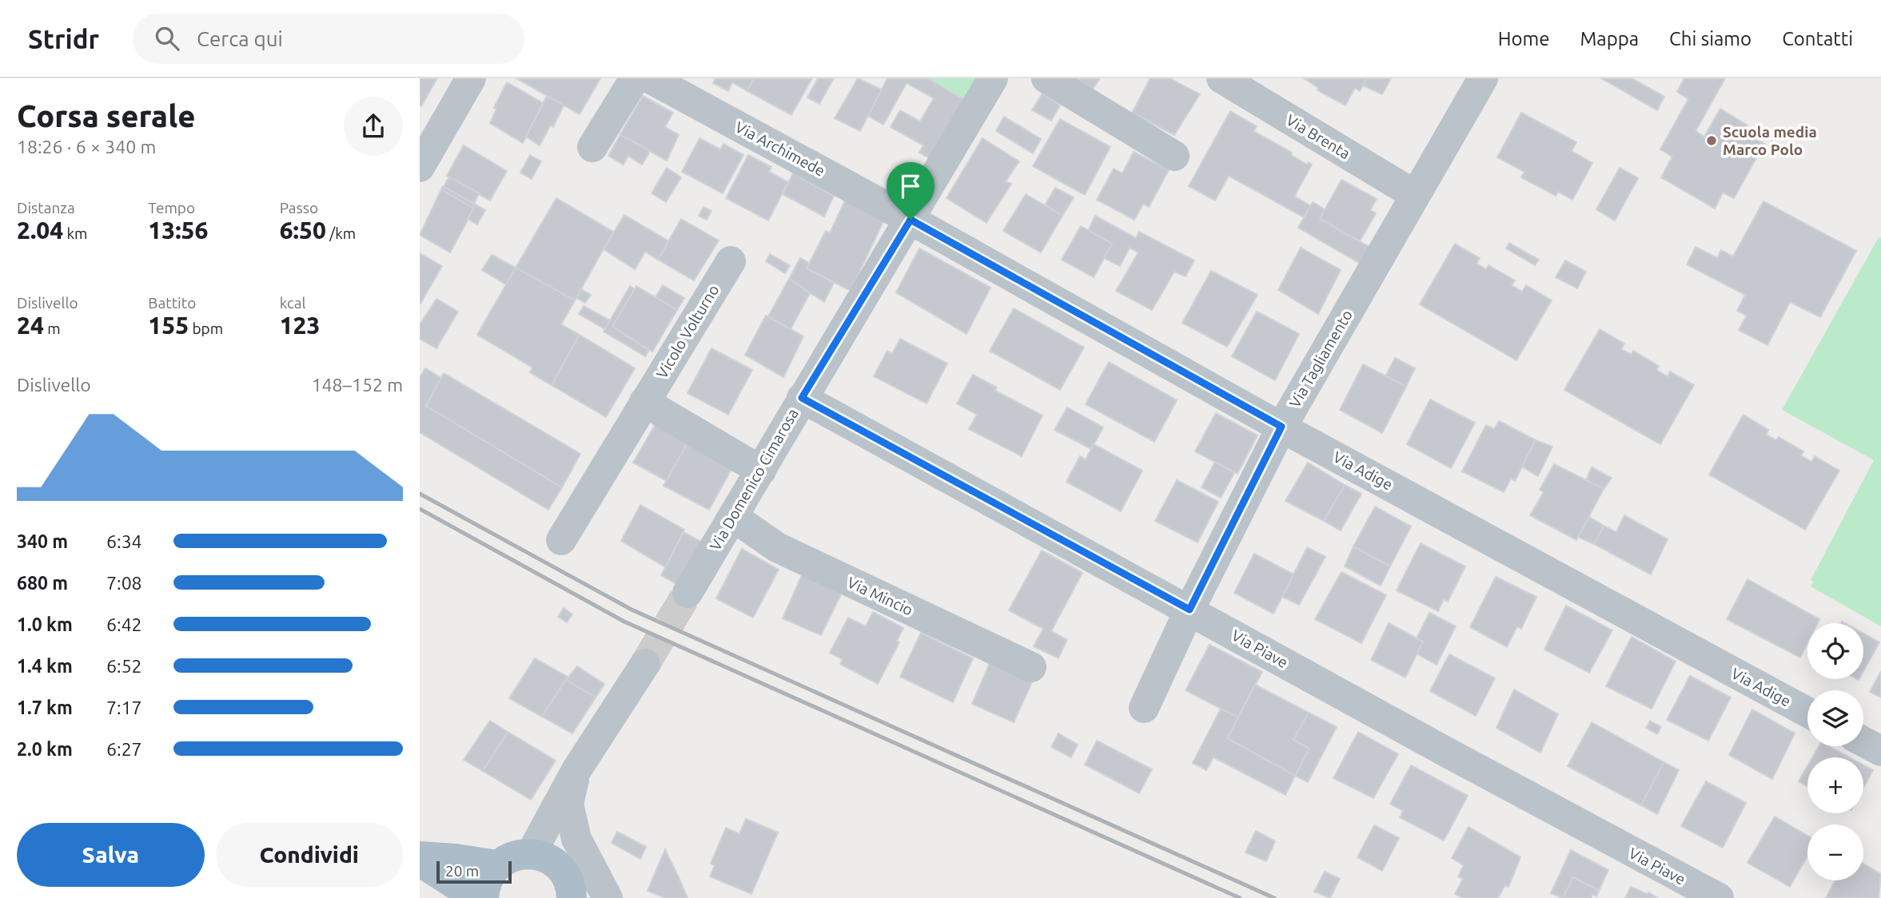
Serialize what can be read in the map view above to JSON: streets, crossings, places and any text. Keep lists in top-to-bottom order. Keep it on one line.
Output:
{"streets":{"street":["Via Brenta","Via Archimede","Vicolo Volturno","Via Tagliamento","Via Adige","Via Domenico Cimarosa","Via Mincio","Via Piave"]},"crossings":[["Via Brenta","Via Tagliamento"],["Via Archimede","Via Adige"],["Via Archimede","Via Domenico Cimarosa"],["Via Tagliamento","Via Adige"],["Via Tagliamento","Via Piave"],["Via Adige","Via Domenico Cimarosa"],["Via Domenico Cimarosa","Via Mincio"],["Via Domenico Cimarosa","Via Piave"]],"places":["Scuola media Marco Polo"],"scale_bar":"20 m","page":{"header":"Stridr","search":"Cerca qui","nav":["Home","Mappa","Chi siamo","Contatti"],"heading":["Corsa serale","18:26 · 6 × 340 m"],"stats":[["Distanza","2.04 km"],["Tempo","13:56"],["Passo","6:50 /km"],["Dislivello","24 m"],["Battito","155 bpm"],["kcal","123"]],"chart":["Dislivello","148–152 m"],"list":[{"name":"340 m","note":"6:34"},{"name":"680 m","note":"7:08"},{"name":"1.0 km","note":"6:42"},{"name":"1.4 km","note":"6:52"},{"name":"1.7 km","note":"7:17"},{"name":"2.0 km","note":"6:27"}],"map_buttons":["+","−"],"buttons":["Salva","Condividi"],"scale":"20 m"}}
